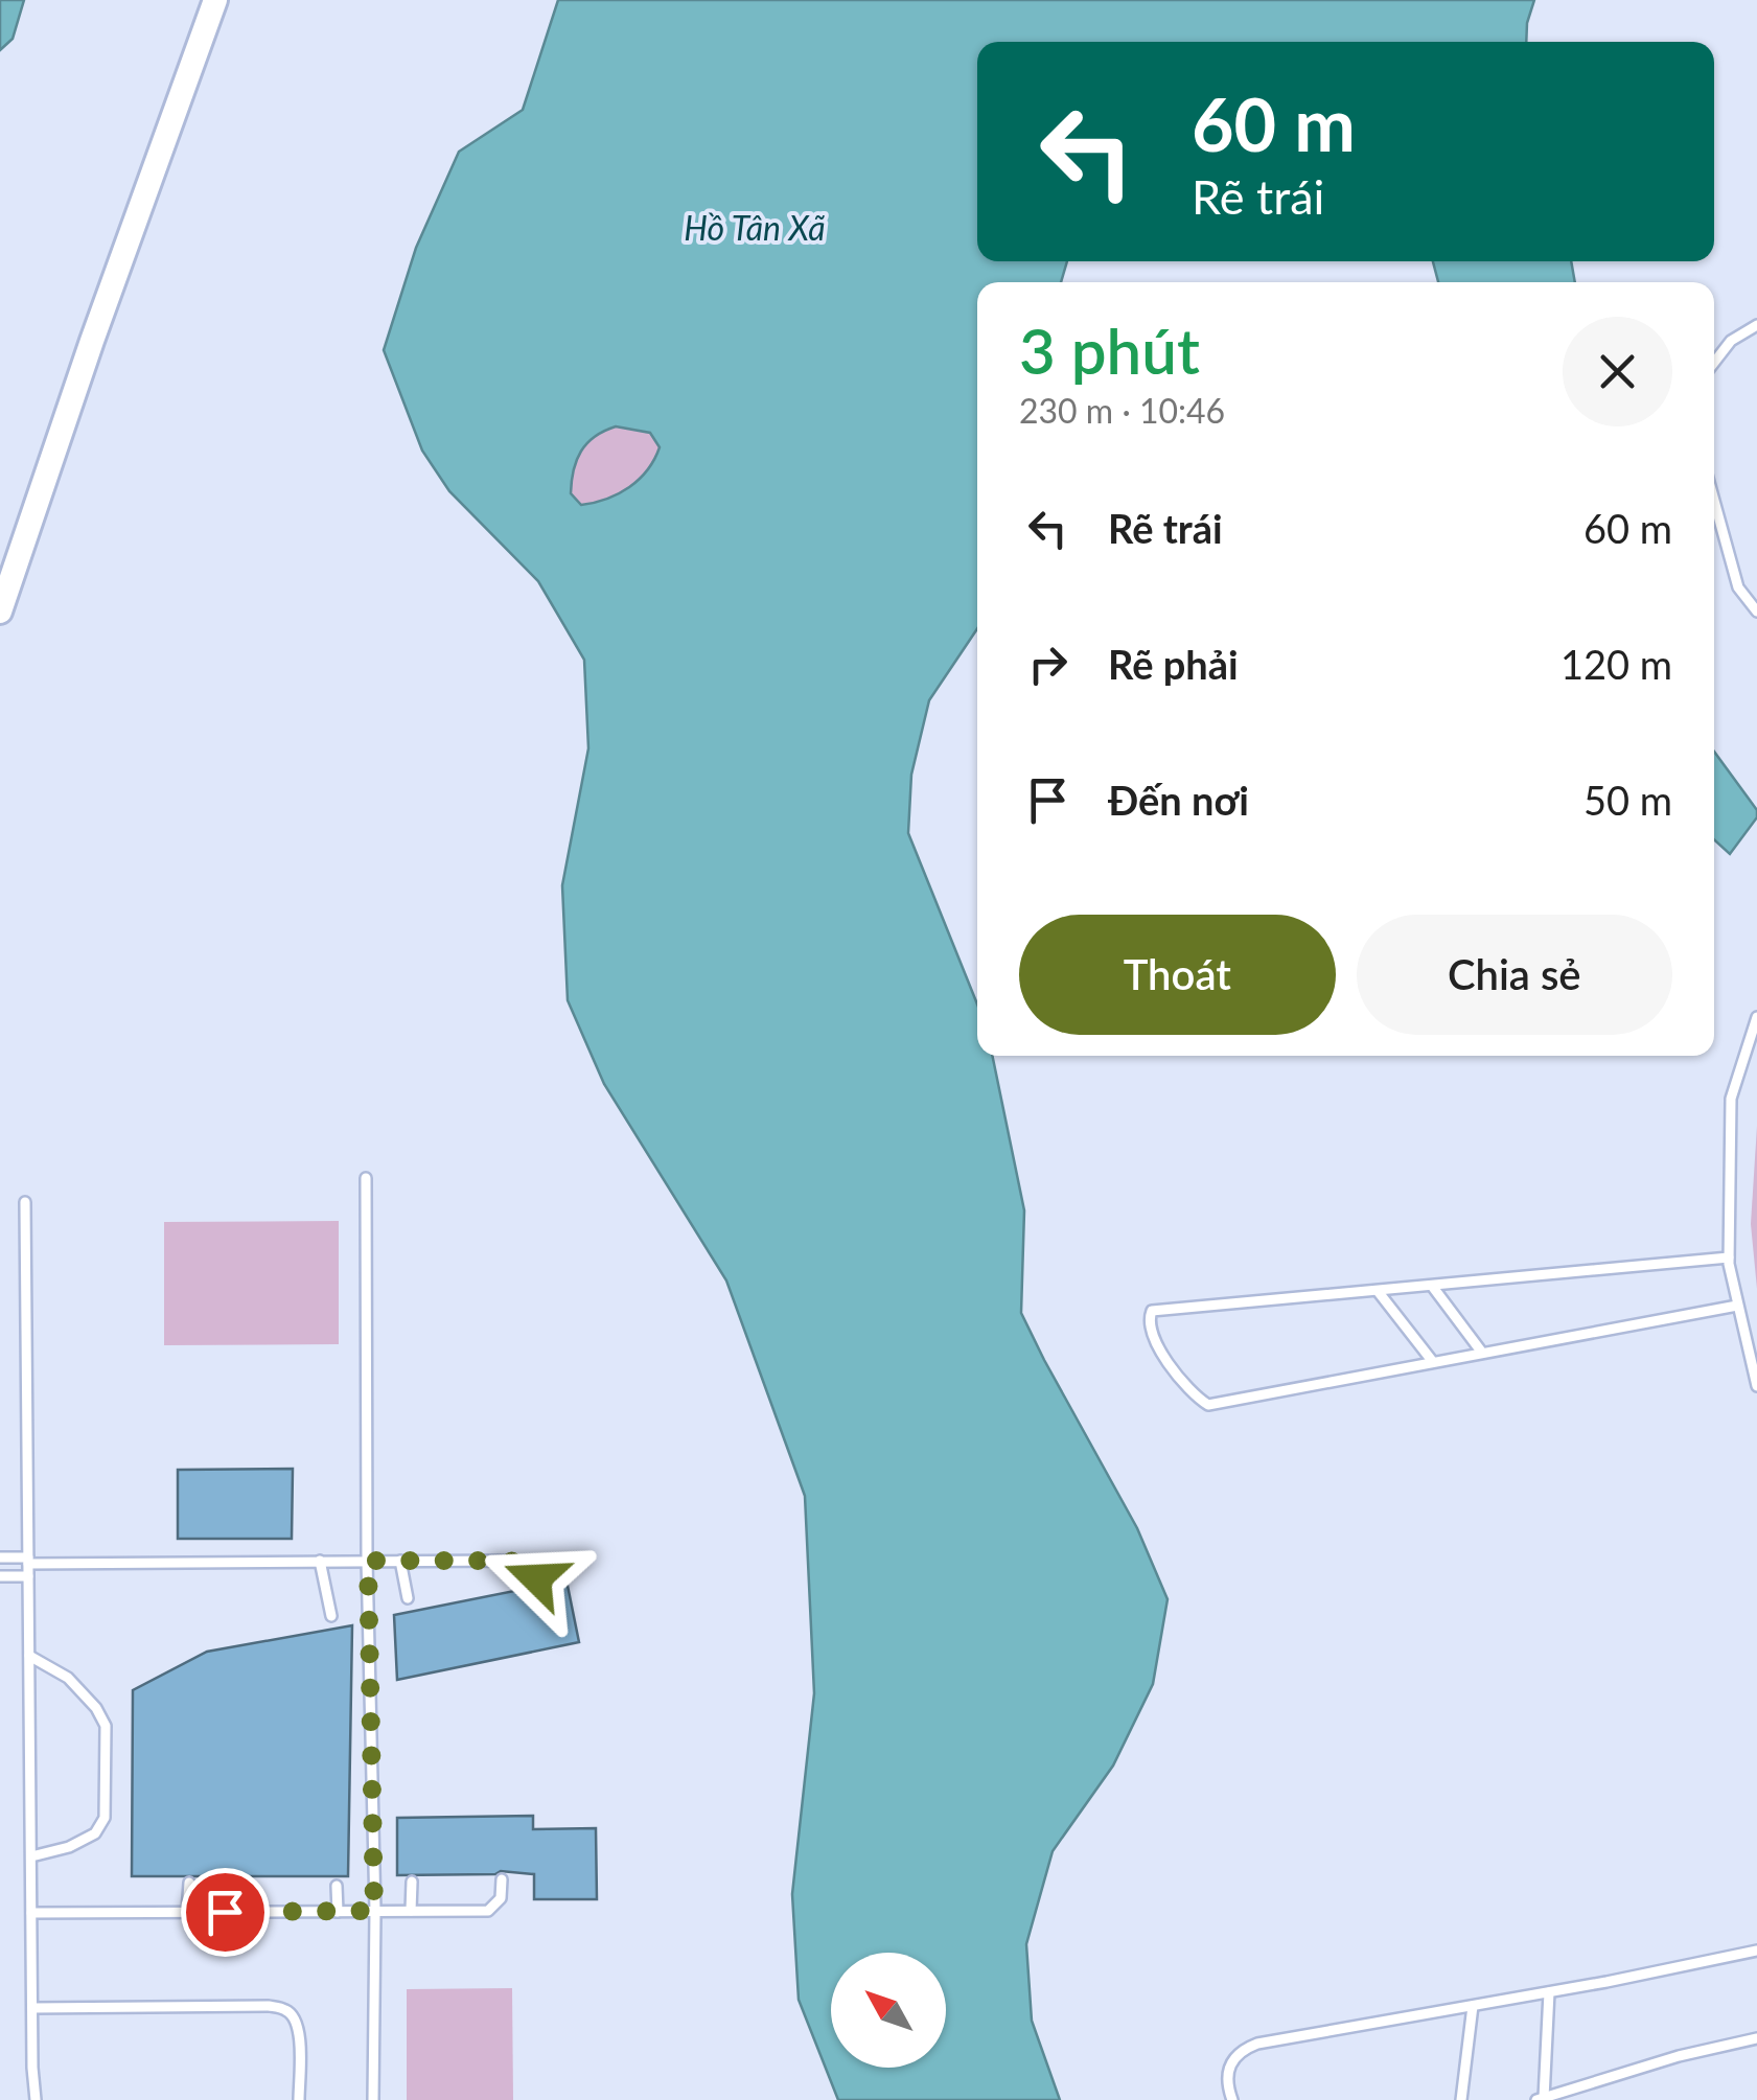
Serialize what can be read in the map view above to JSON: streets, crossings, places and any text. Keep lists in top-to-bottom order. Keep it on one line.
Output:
{"water":["Hồ Tân Xã"],"north":"top left","page":{"turn":["60 m","Rẽ trái"],"heading":["3 phút","230 m · 10:46"],"list":[{"name":"Rẽ trái","value":"60 m"},{"name":"Rẽ phải","value":"120 m"},{"name":"Đến nơi","value":"50 m"}],"buttons":["Thoát","Chia sẻ"]}}
